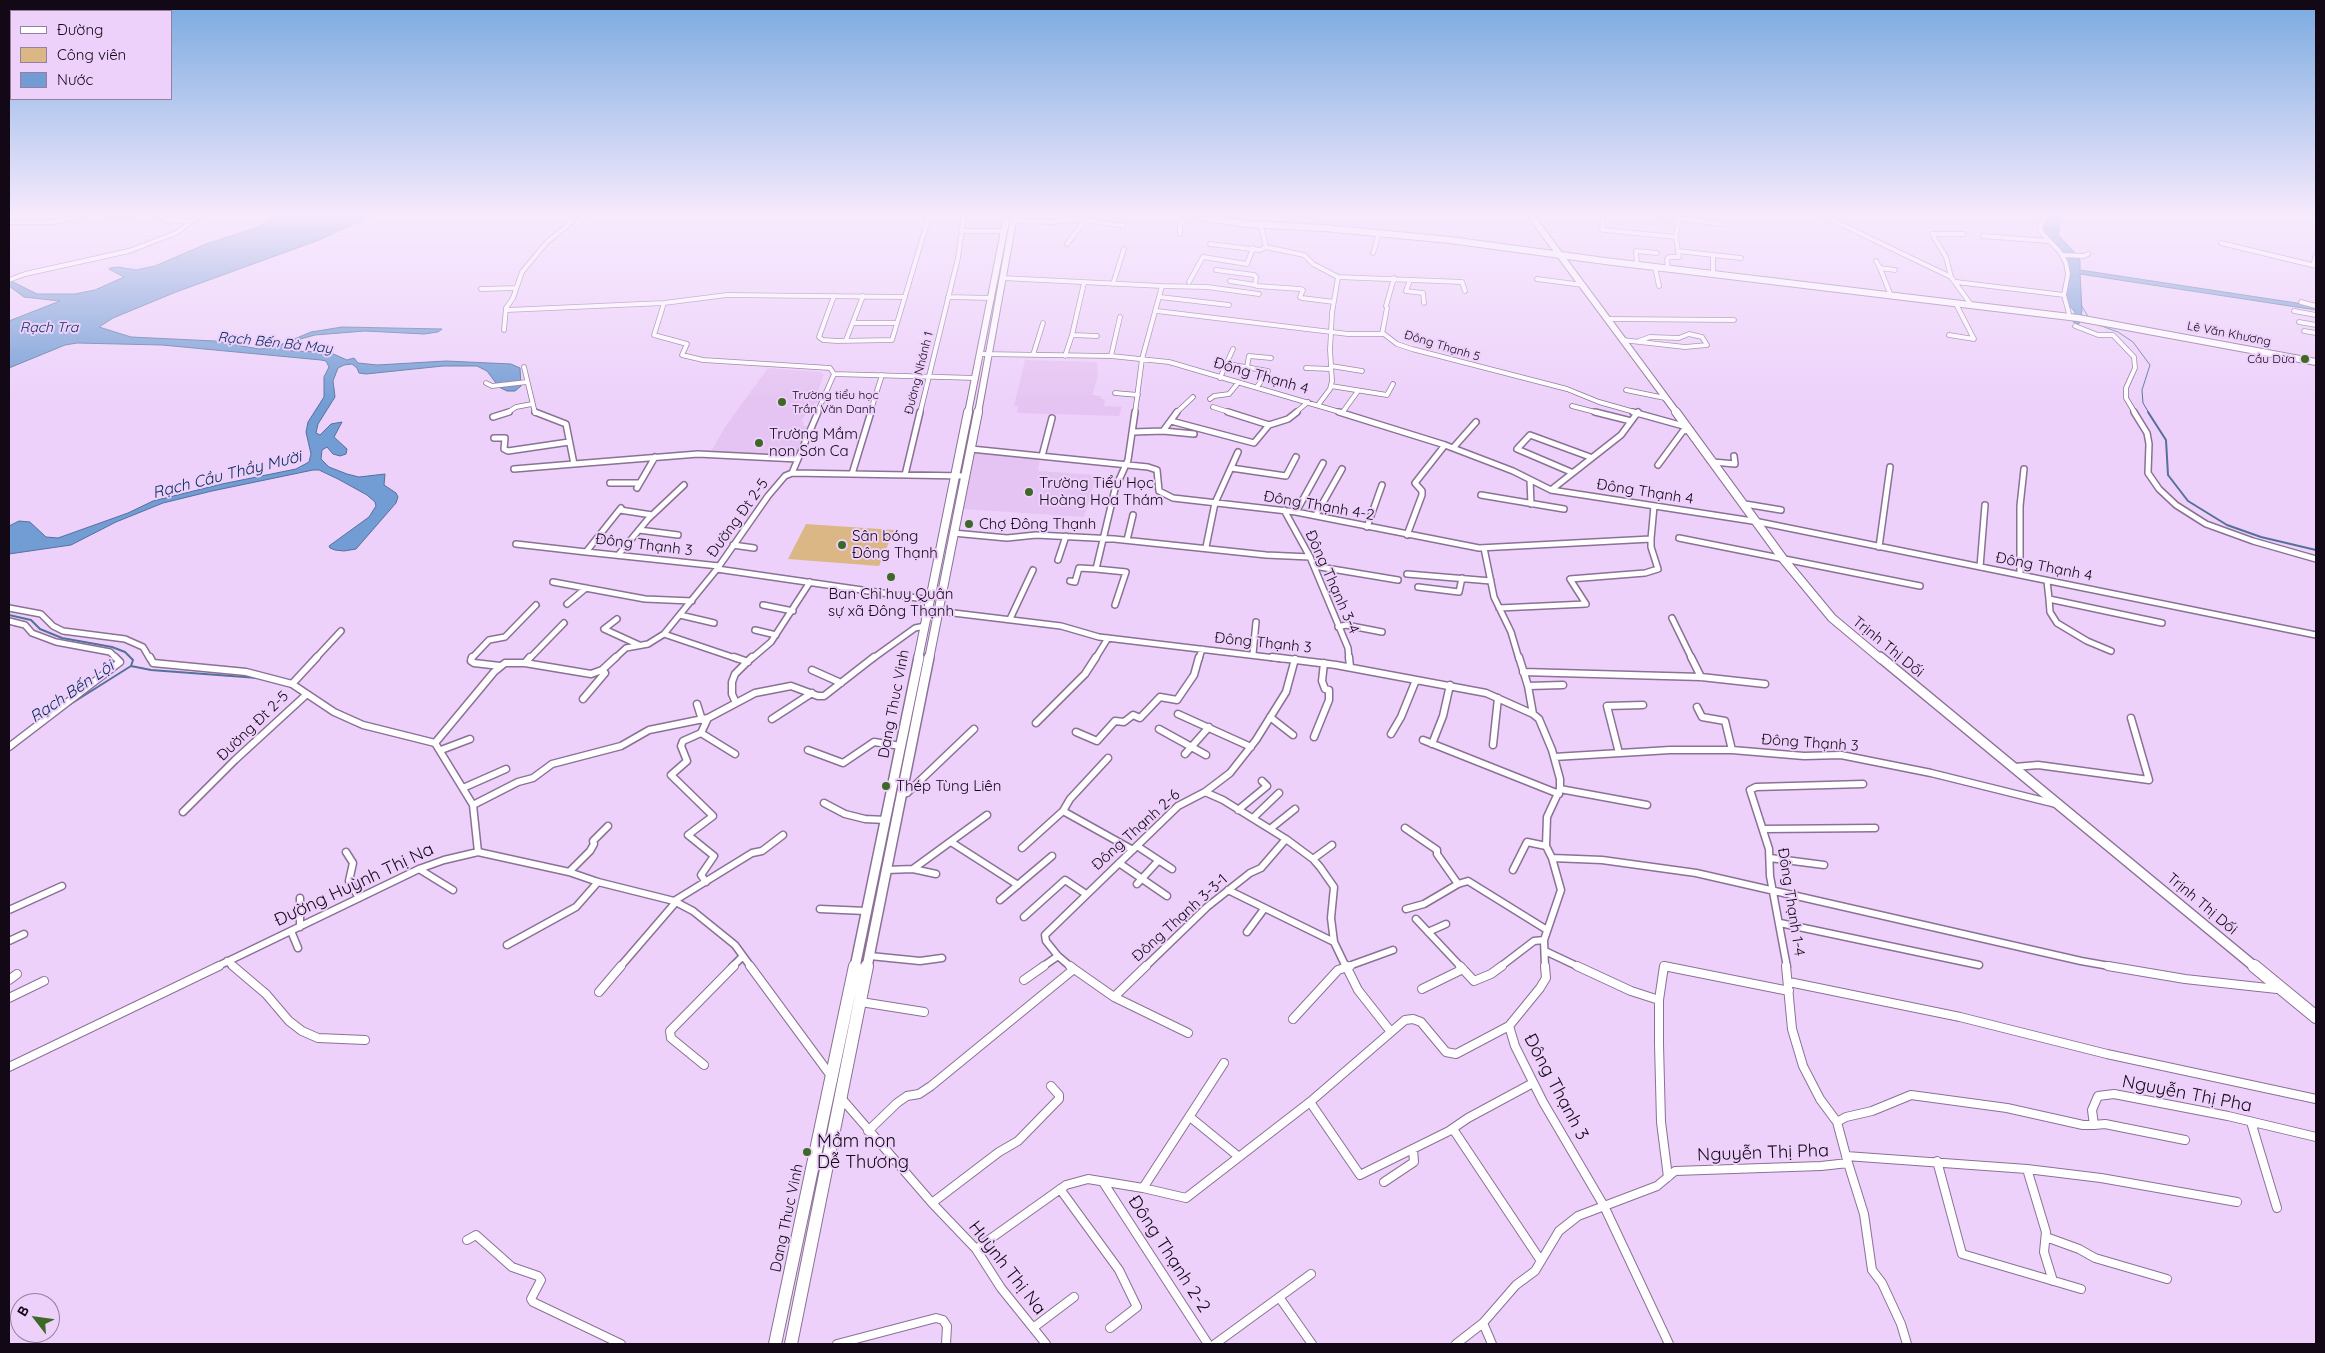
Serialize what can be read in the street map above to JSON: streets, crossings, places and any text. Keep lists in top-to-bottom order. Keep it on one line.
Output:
{"streets":{"main road":["Lê Văn Khương","Trịnh Thị Dối","Dang Thuc Vinh"],"street":["Đông Thạnh 5","Đường Nhánh 1","Đông Thạnh 4","Đông Thạnh 4-2","Đường Đt 2-5","Đông Thạnh 3","Đông Thạnh 3-4","Đông Thạnh 2-6","Đường Huỳnh Thị Na","Đông Thạnh 1-4","Đông Thạnh 3-3-1","Nguyễn Thị Pha","Đông Thạnh 2-2","Huỳnh Thị Na"]},"crossings":[["Đông Thạnh 5","Trịnh Thị Dối"],["Đông Thạnh 4","Trịnh Thị Dối"],["Đông Thạnh 4","Dang Thuc Vinh"],["Đông Thạnh 4-2","Đông Thạnh 3-4"],["Đông Thạnh 4-2","Dang Thuc Vinh"],["Đường Đt 2-5","Đông Thạnh 3"],["Đông Thạnh 3","Đông Thạnh 3-4"],["Đông Thạnh 3","Trịnh Thị Dối"],["Đông Thạnh 3","Dang Thuc Vinh"],["Đông Thạnh 3","Nguyễn Thị Pha"],["Dang Thuc Vinh","Đường Huỳnh Thị Na"],["Dang Thuc Vinh","Huỳnh Thị Na"],["Đông Thạnh 2-6","Đông Thạnh 3-3-1"],["Đông Thạnh 1-4","Nguyễn Thị Pha"]],"water":["Rạch Tra","Rạch Bến Bà May","Rạch Cầu Thầy Mười","Rạch Bến Lội"],"places":["Cầu Dừa","Trường tiểu học Trần Văn Danh","Trường Mầm non Sơn Ca","Trường Tiểu Học Hoàng Hoa Thám","Chợ Đông Thạnh","Sân bóng Đông Thạnh","Ban Chỉ huy Quân sự xã Đông Thạnh","Thép Tùng Liên","Mầm non Dễ Thương"],"legend":["Đường","Công viên","Nước"],"north":"top left"}
